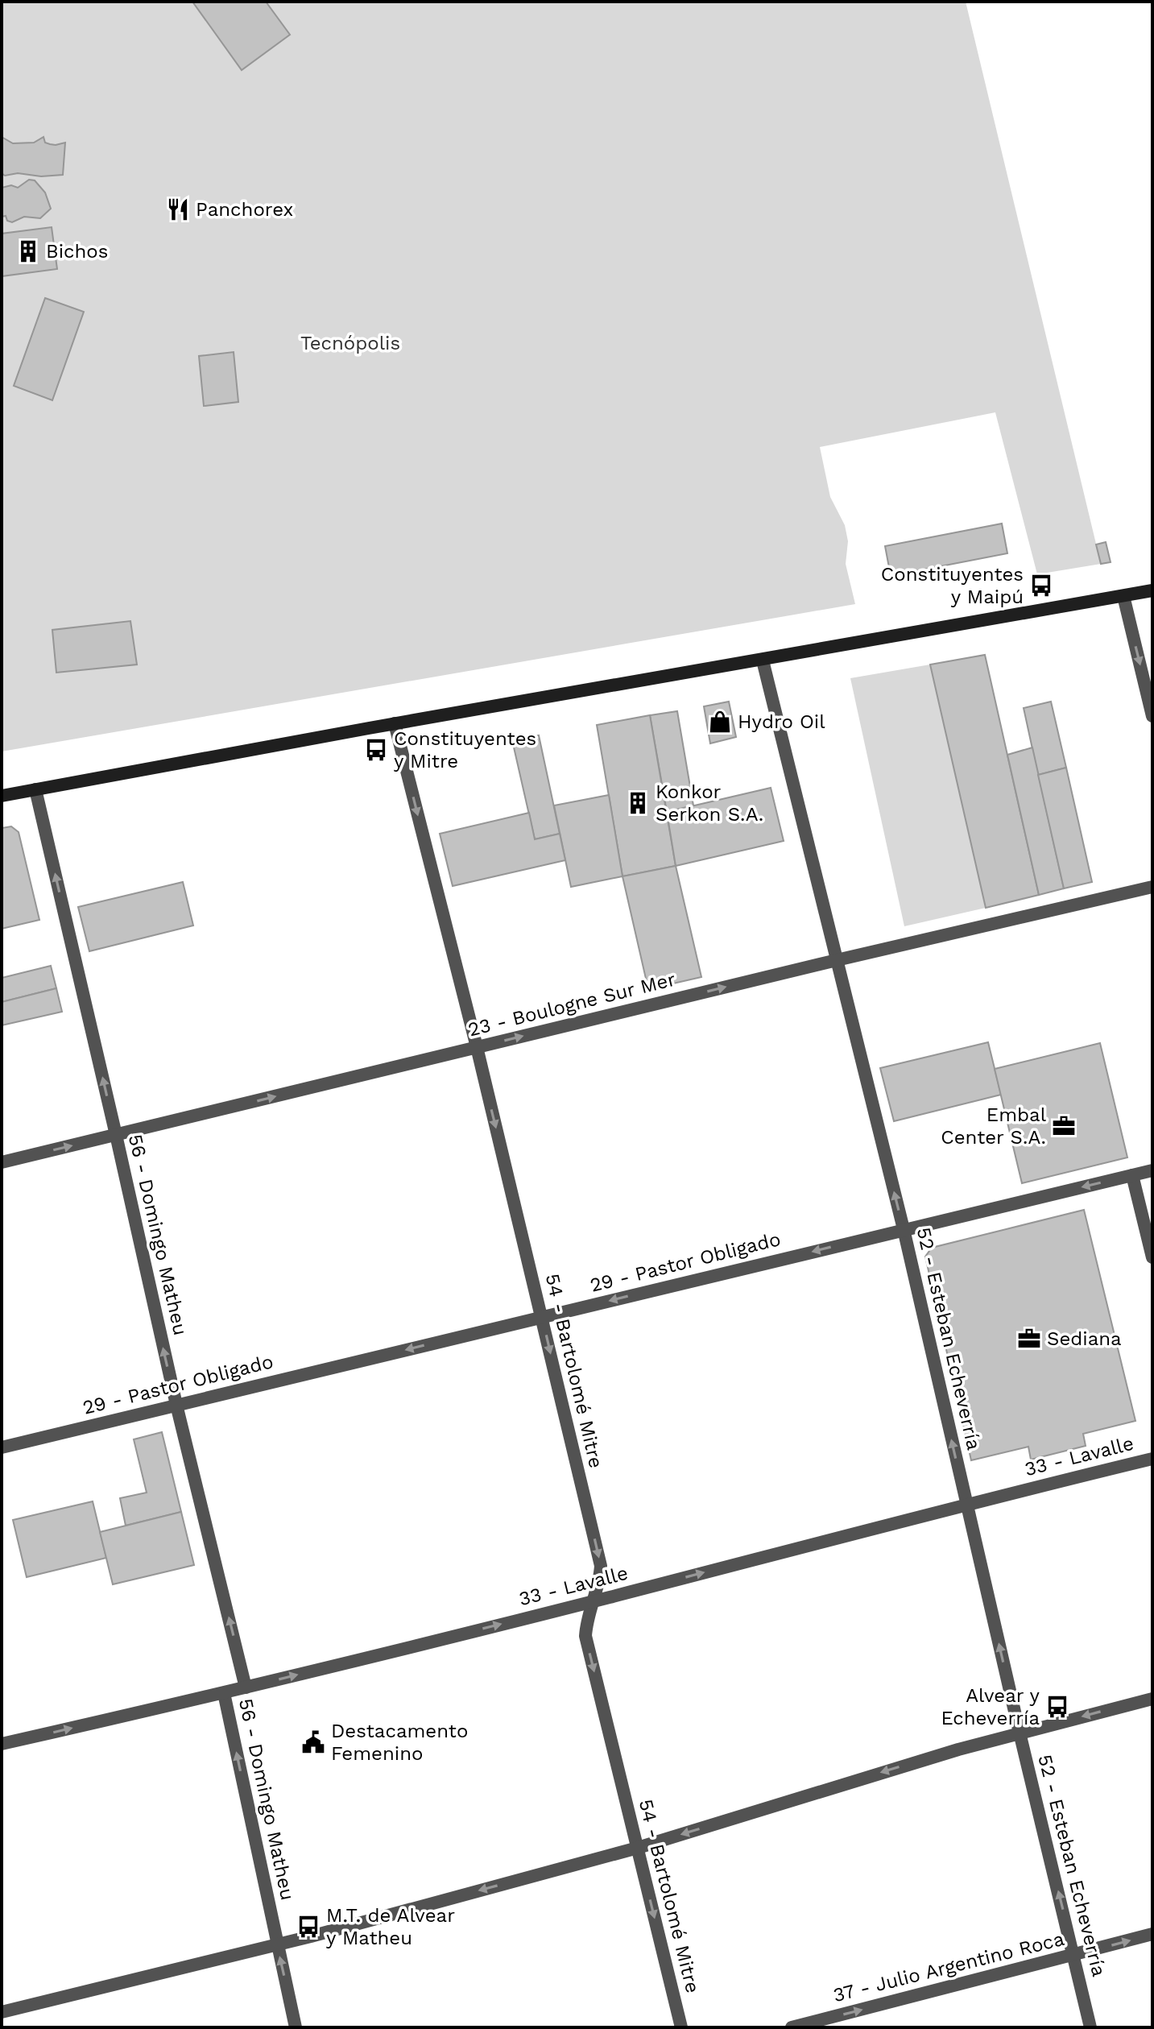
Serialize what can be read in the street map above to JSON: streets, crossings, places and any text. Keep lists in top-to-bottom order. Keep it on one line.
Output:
{"streets":{"street":["23 - Boulogne Sur Mer","56 - Domingo Matheu","29 - Pastor Obligado","52 - Esteban Echeverría","54 - Bartolomé Mitre","33 - Lavalle","37 - Julio Argentino Roca"]},"crossings":[["23 - Boulogne Sur Mer","56 - Domingo Matheu"],["23 - Boulogne Sur Mer","52 - Esteban Echeverría"],["23 - Boulogne Sur Mer","54 - Bartolomé Mitre"],["56 - Domingo Matheu","29 - Pastor Obligado"],["56 - Domingo Matheu","33 - Lavalle"],["29 - Pastor Obligado","52 - Esteban Echeverría"],["29 - Pastor Obligado","54 - Bartolomé Mitre"],["52 - Esteban Echeverría","33 - Lavalle"],["52 - Esteban Echeverría","37 - Julio Argentino Roca"],["54 - Bartolomé Mitre","33 - Lavalle"]],"one_way":["23 - Boulogne Sur Mer","56 - Domingo Matheu","29 - Pastor Obligado","52 - Esteban Echeverría","54 - Bartolomé Mitre","33 - Lavalle","37 - Julio Argentino Roca"],"parks":["Tecnópolis"],"places":{"restaurant":["Panchorex"],"building":["Bichos","Konkor Serkon S.A."],"bus stop":["Constituyentes y Maipú","Constituyentes y Mitre","Alvear y Echeverría","M.T. de Alvear y Matheu"],"shop":["Hydro Oil"],"office":["Embal Center S.A.","Sediana"],"public building":["Destacamento Femenino"]}}
